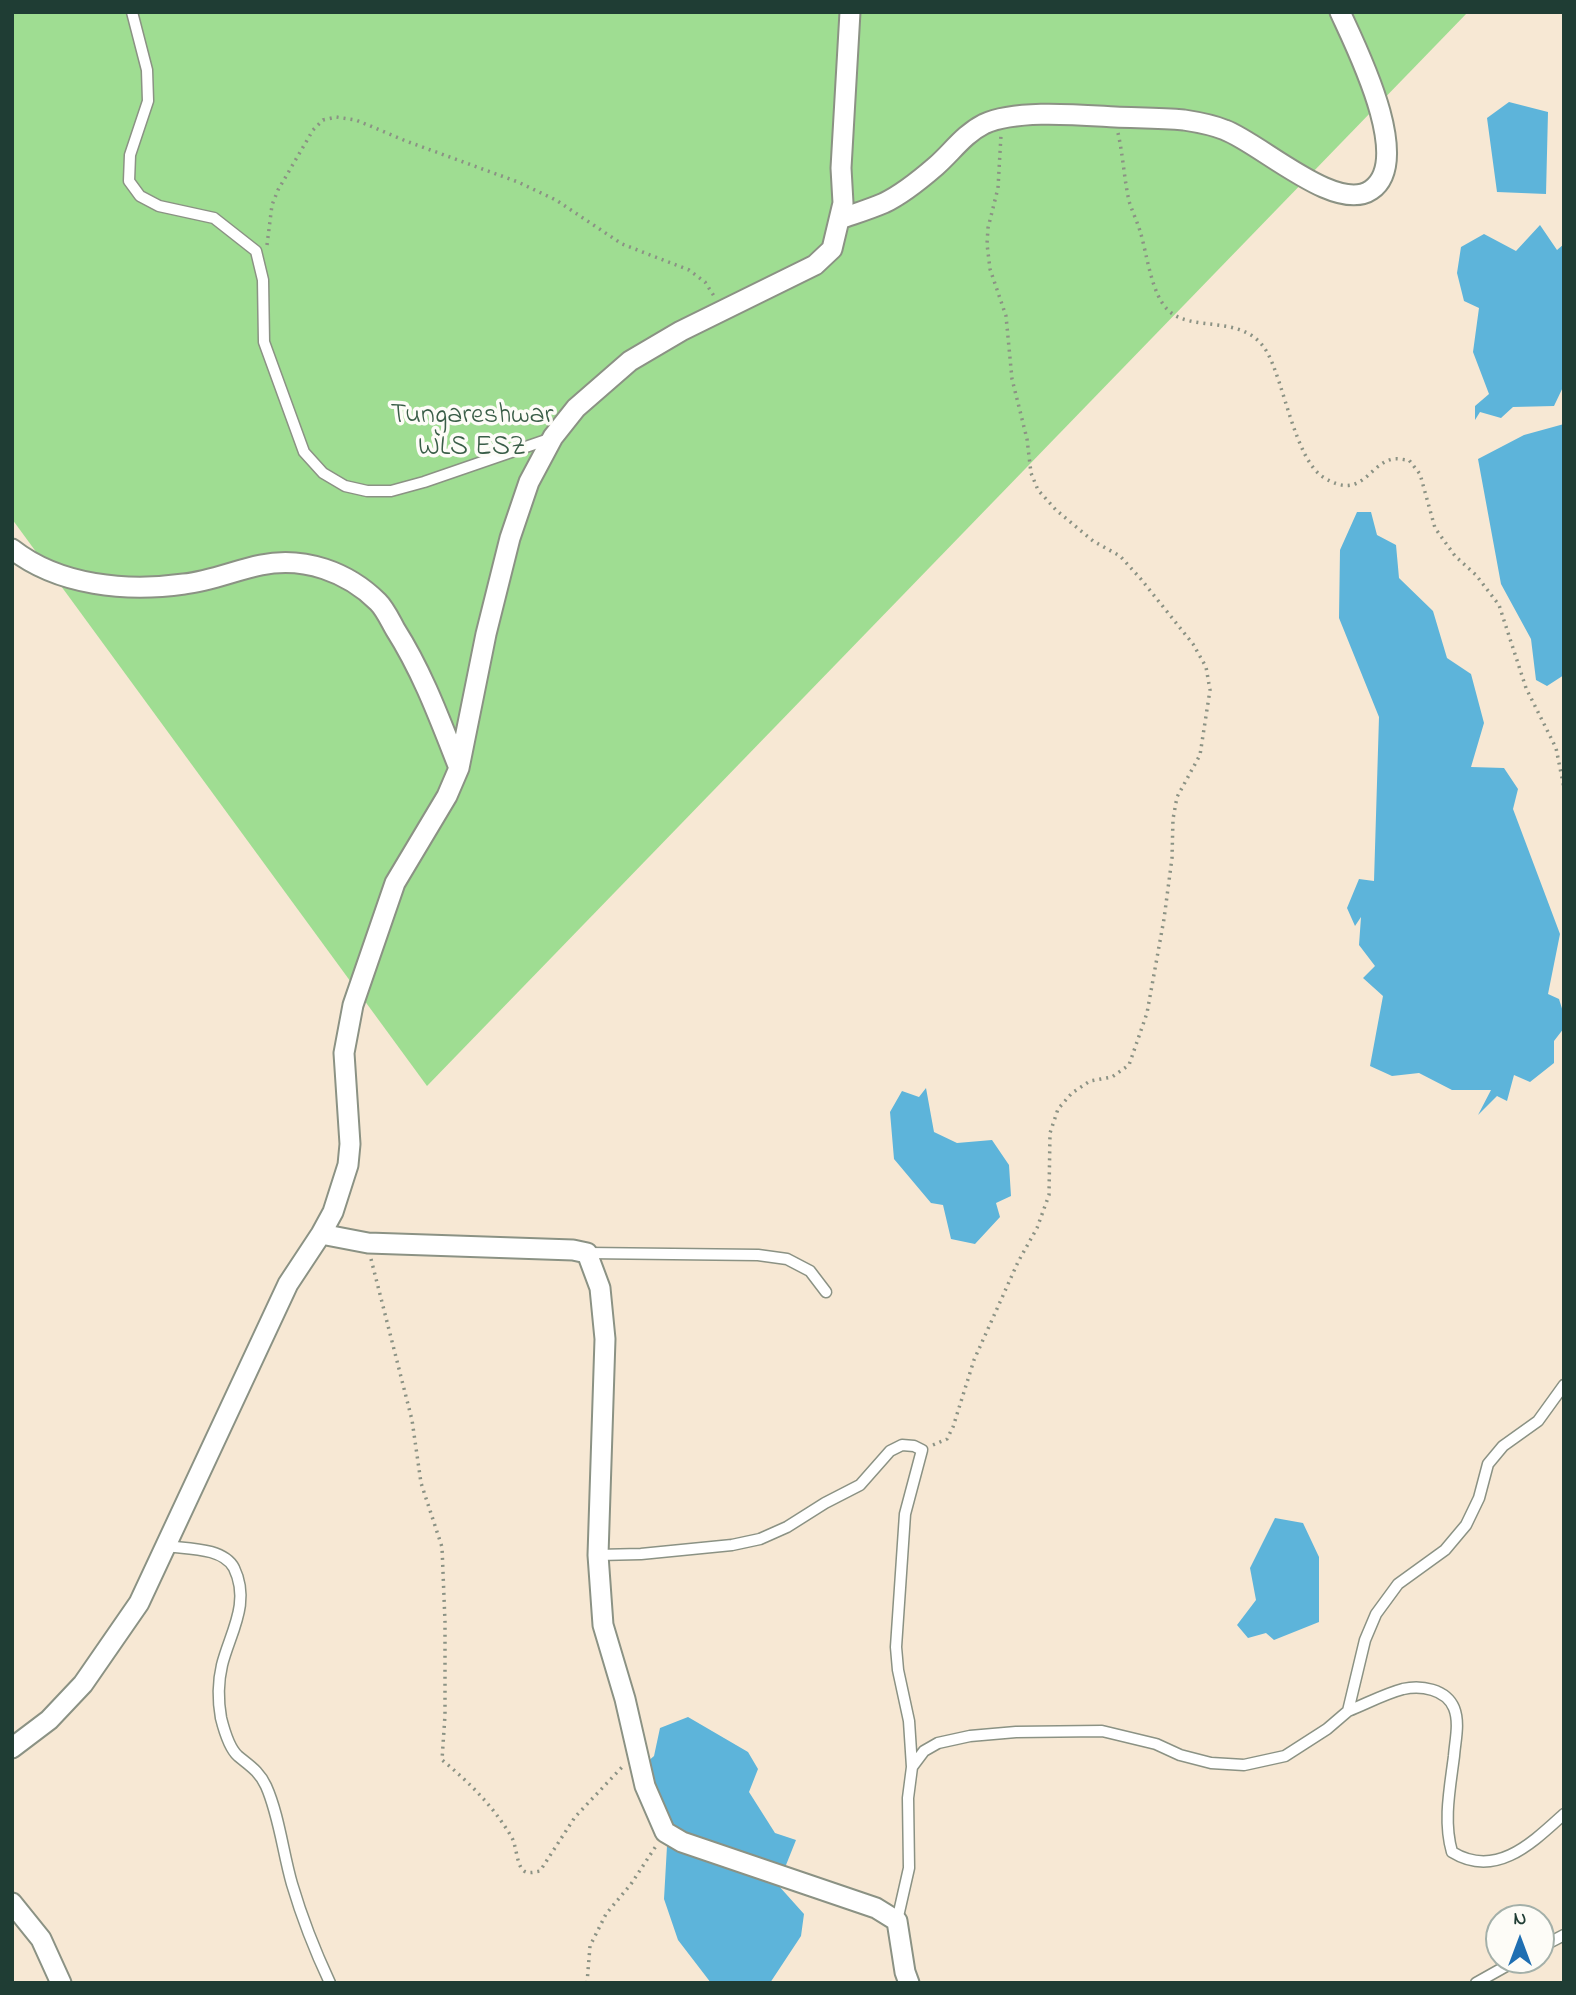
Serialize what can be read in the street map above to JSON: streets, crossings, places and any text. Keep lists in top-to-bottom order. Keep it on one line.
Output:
{"parks":["Tungareshwar WLS ESZ"],"north":"top"}
